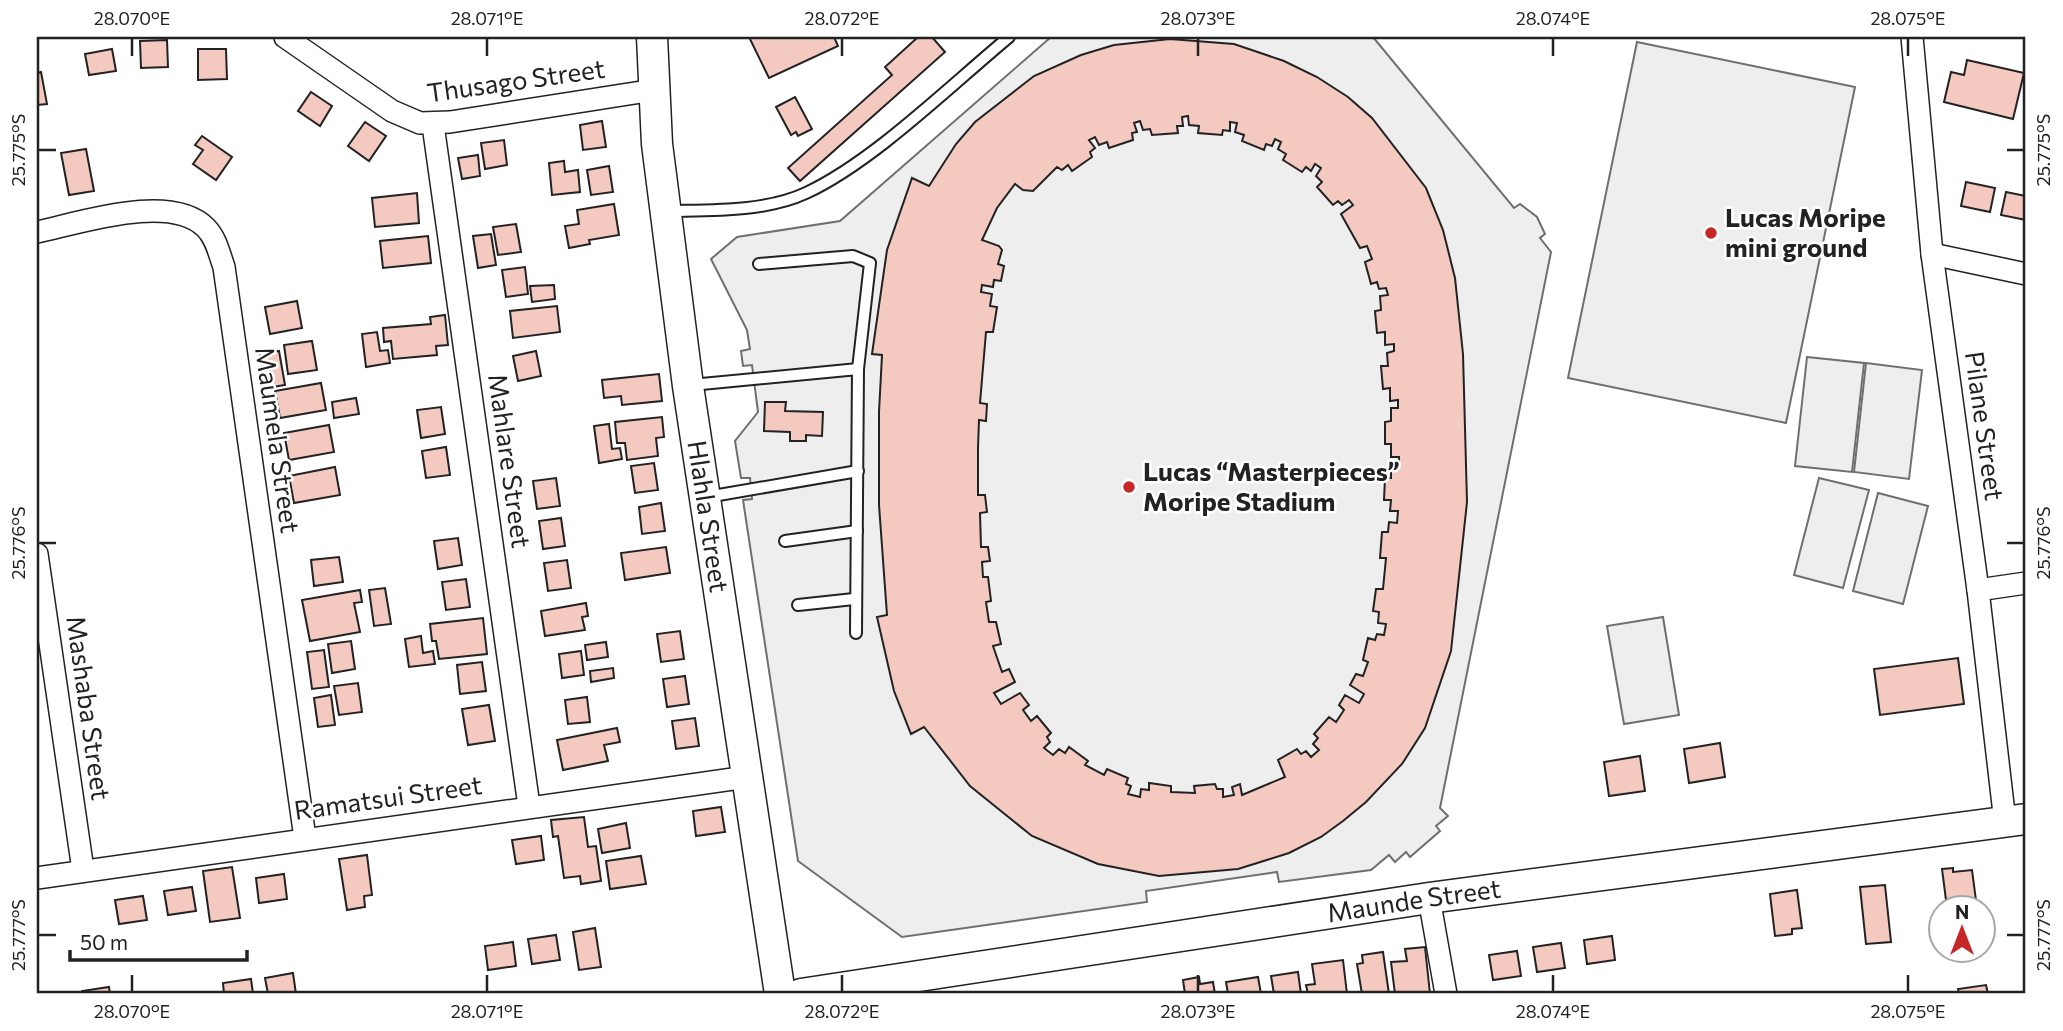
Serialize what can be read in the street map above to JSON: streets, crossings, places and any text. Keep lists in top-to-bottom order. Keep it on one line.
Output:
{"streets":{"street":["Thusago Street","Pilane Street","Maumela Street","Mahlare Street","Hlahla Street","Mashaba Street","Ramatsui Street","Maunde Street"]},"crossings":[["Thusago Street","Mahlare Street"],["Thusago Street","Hlahla Street"],["Pilane Street","Maunde Street"],["Maumela Street","Ramatsui Street"],["Mahlare Street","Ramatsui Street"],["Hlahla Street","Ramatsui Street"],["Mashaba Street","Ramatsui Street"]],"places":["Lucas Moripe mini ground","Lucas “Masterpieces” Moripe Stadium"],"scale_bar":"50 m","north":"top","coordinates":["28.070°E","28.071°E","28.072°E","28.073°E","28.074°E","28.075°E","25.775°S","25.776°S","25.777°S"]}
